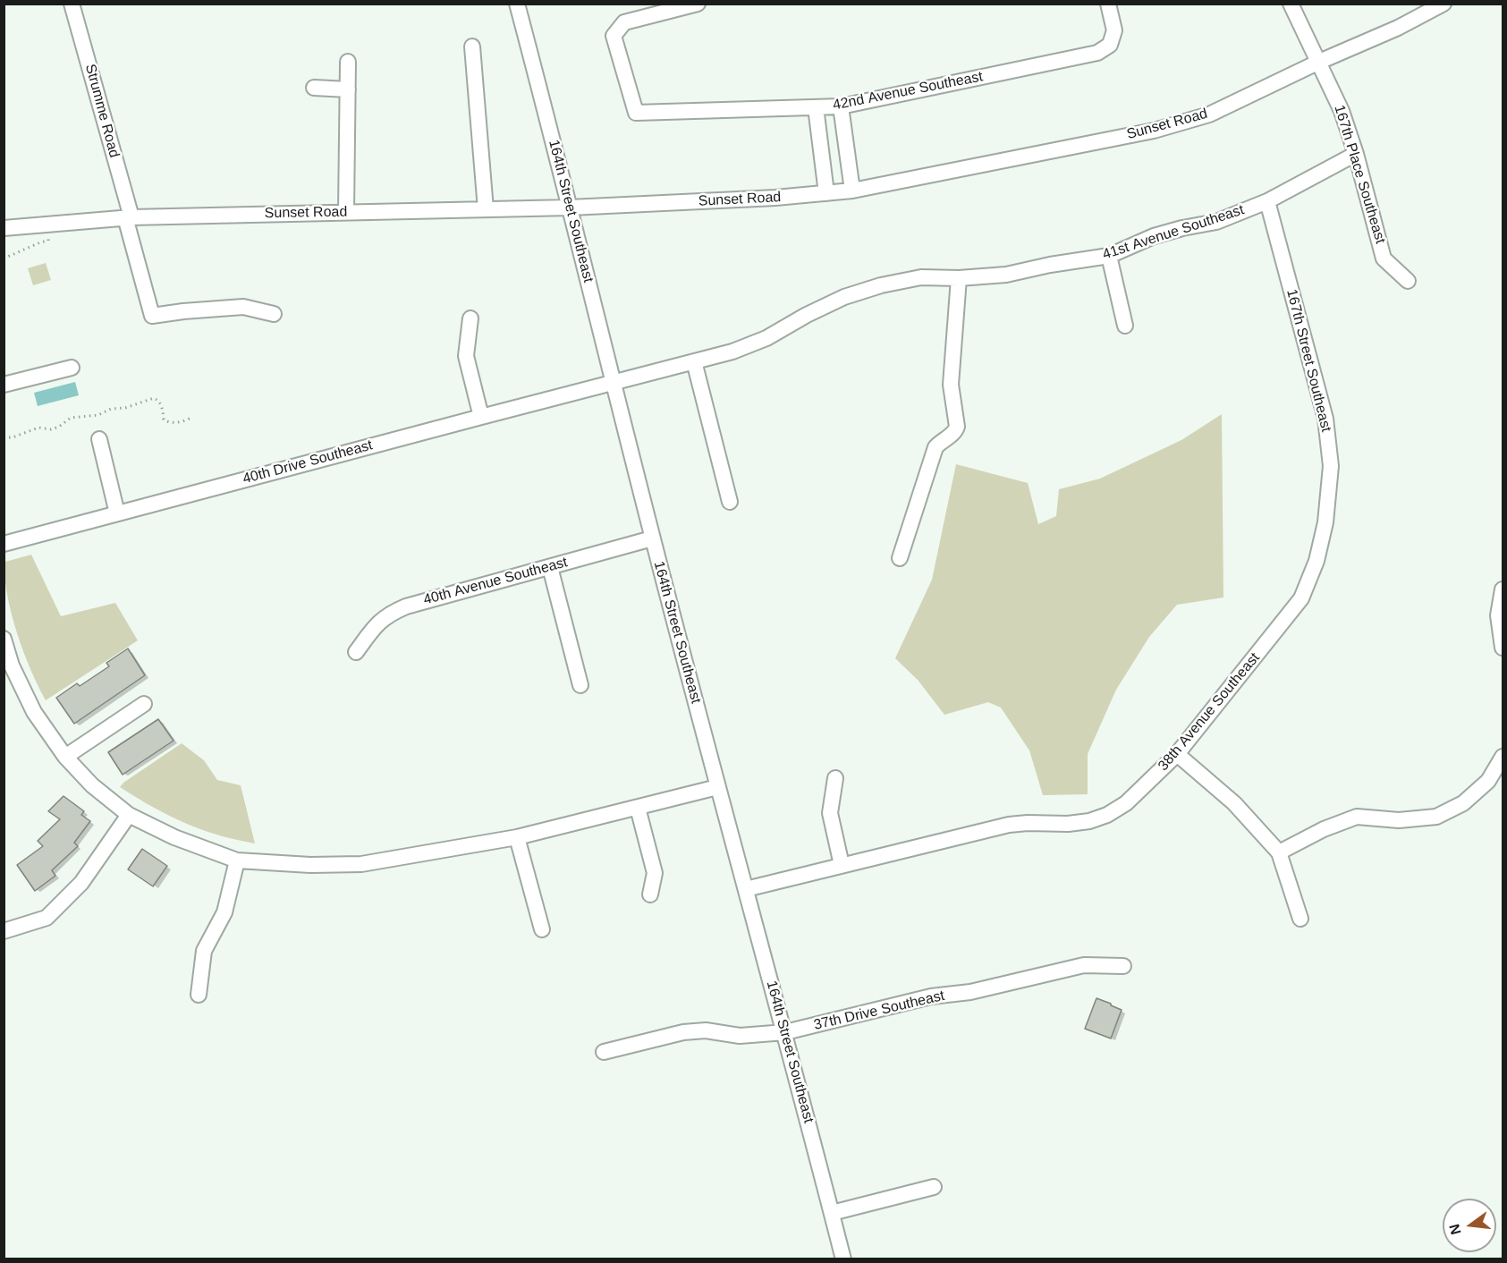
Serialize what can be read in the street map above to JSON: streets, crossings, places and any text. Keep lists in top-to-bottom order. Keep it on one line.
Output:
{"streets":{"street":["42nd Avenue Southeast","Strumme Road","Sunset Road","167th Place Southeast","164th Street Southeast","41st Avenue Southeast","167th Street Southeast","40th Drive Southeast","40th Avenue Southeast","38th Avenue Southeast","37th Drive Southeast"]},"crossings":[["Strumme Road","Sunset Road"],["Sunset Road","167th Place Southeast"],["Sunset Road","164th Street Southeast"],["167th Place Southeast","41st Avenue Southeast"],["164th Street Southeast","41st Avenue Southeast"],["164th Street Southeast","40th Drive Southeast"],["164th Street Southeast","40th Avenue Southeast"],["164th Street Southeast","38th Avenue Southeast"],["164th Street Southeast","37th Drive Southeast"],["41st Avenue Southeast","167th Street Southeast"],["41st Avenue Southeast","40th Drive Southeast"],["167th Street Southeast","38th Avenue Southeast"]],"north":"left"}
